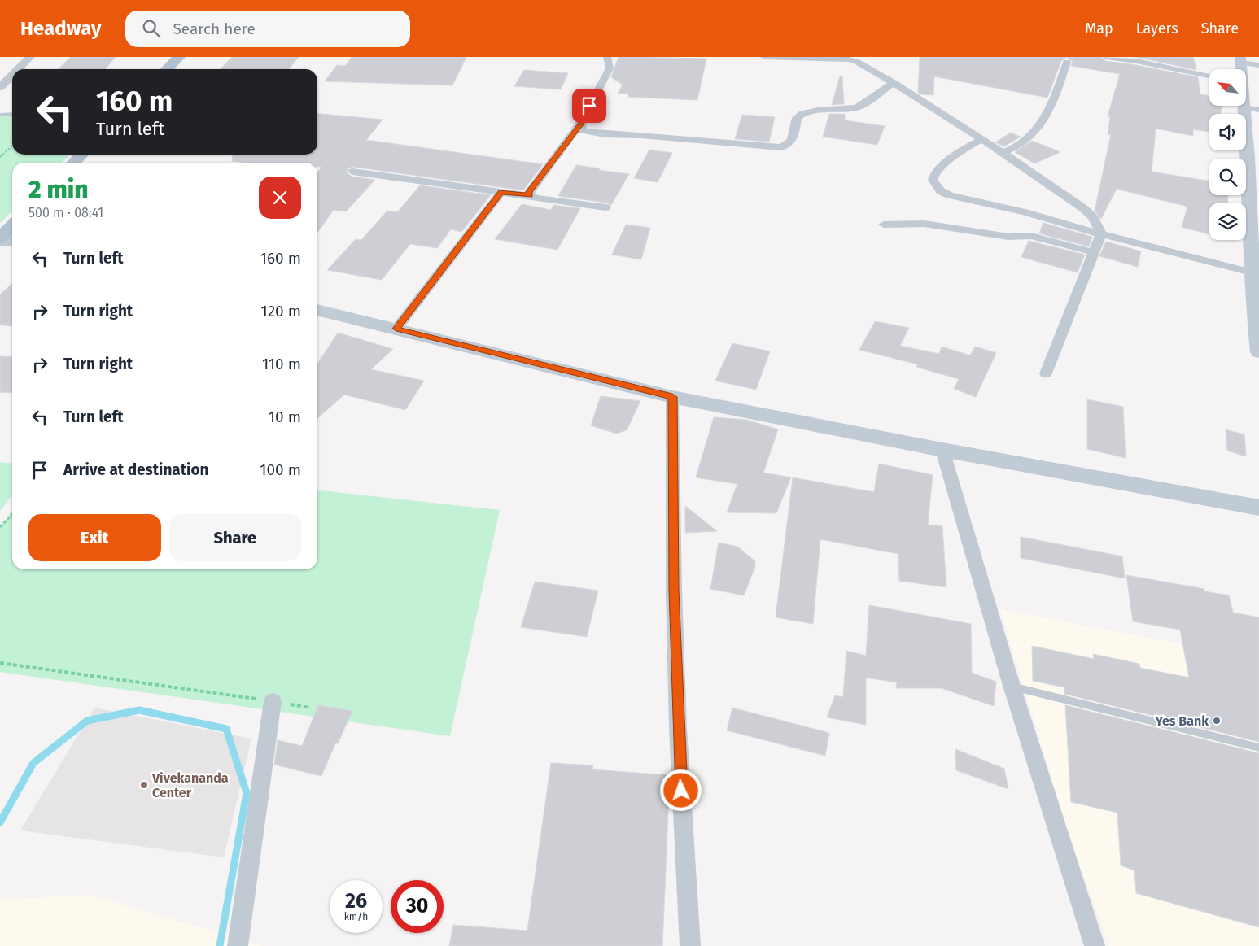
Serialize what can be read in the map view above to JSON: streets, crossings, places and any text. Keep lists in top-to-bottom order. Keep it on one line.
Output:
{"places":["Yes Bank","Vivekananda Center"],"north":"top left","page":{"header":"Headway","search":"Search here","nav":["Map","Layers","Share"],"turn":["160 m","Turn left"],"heading":["2 min","500 m · 08:41"],"list":[{"name":"Turn left","value":"160 m"},{"name":"Turn right","value":"120 m"},{"name":"Turn right","value":"110 m"},{"name":"Turn left","value":"10 m"},{"name":"Arrive at destination","value":"100 m"}],"buttons":["Exit","Share"],"speed":"26 km/h","limit":"30"}}
